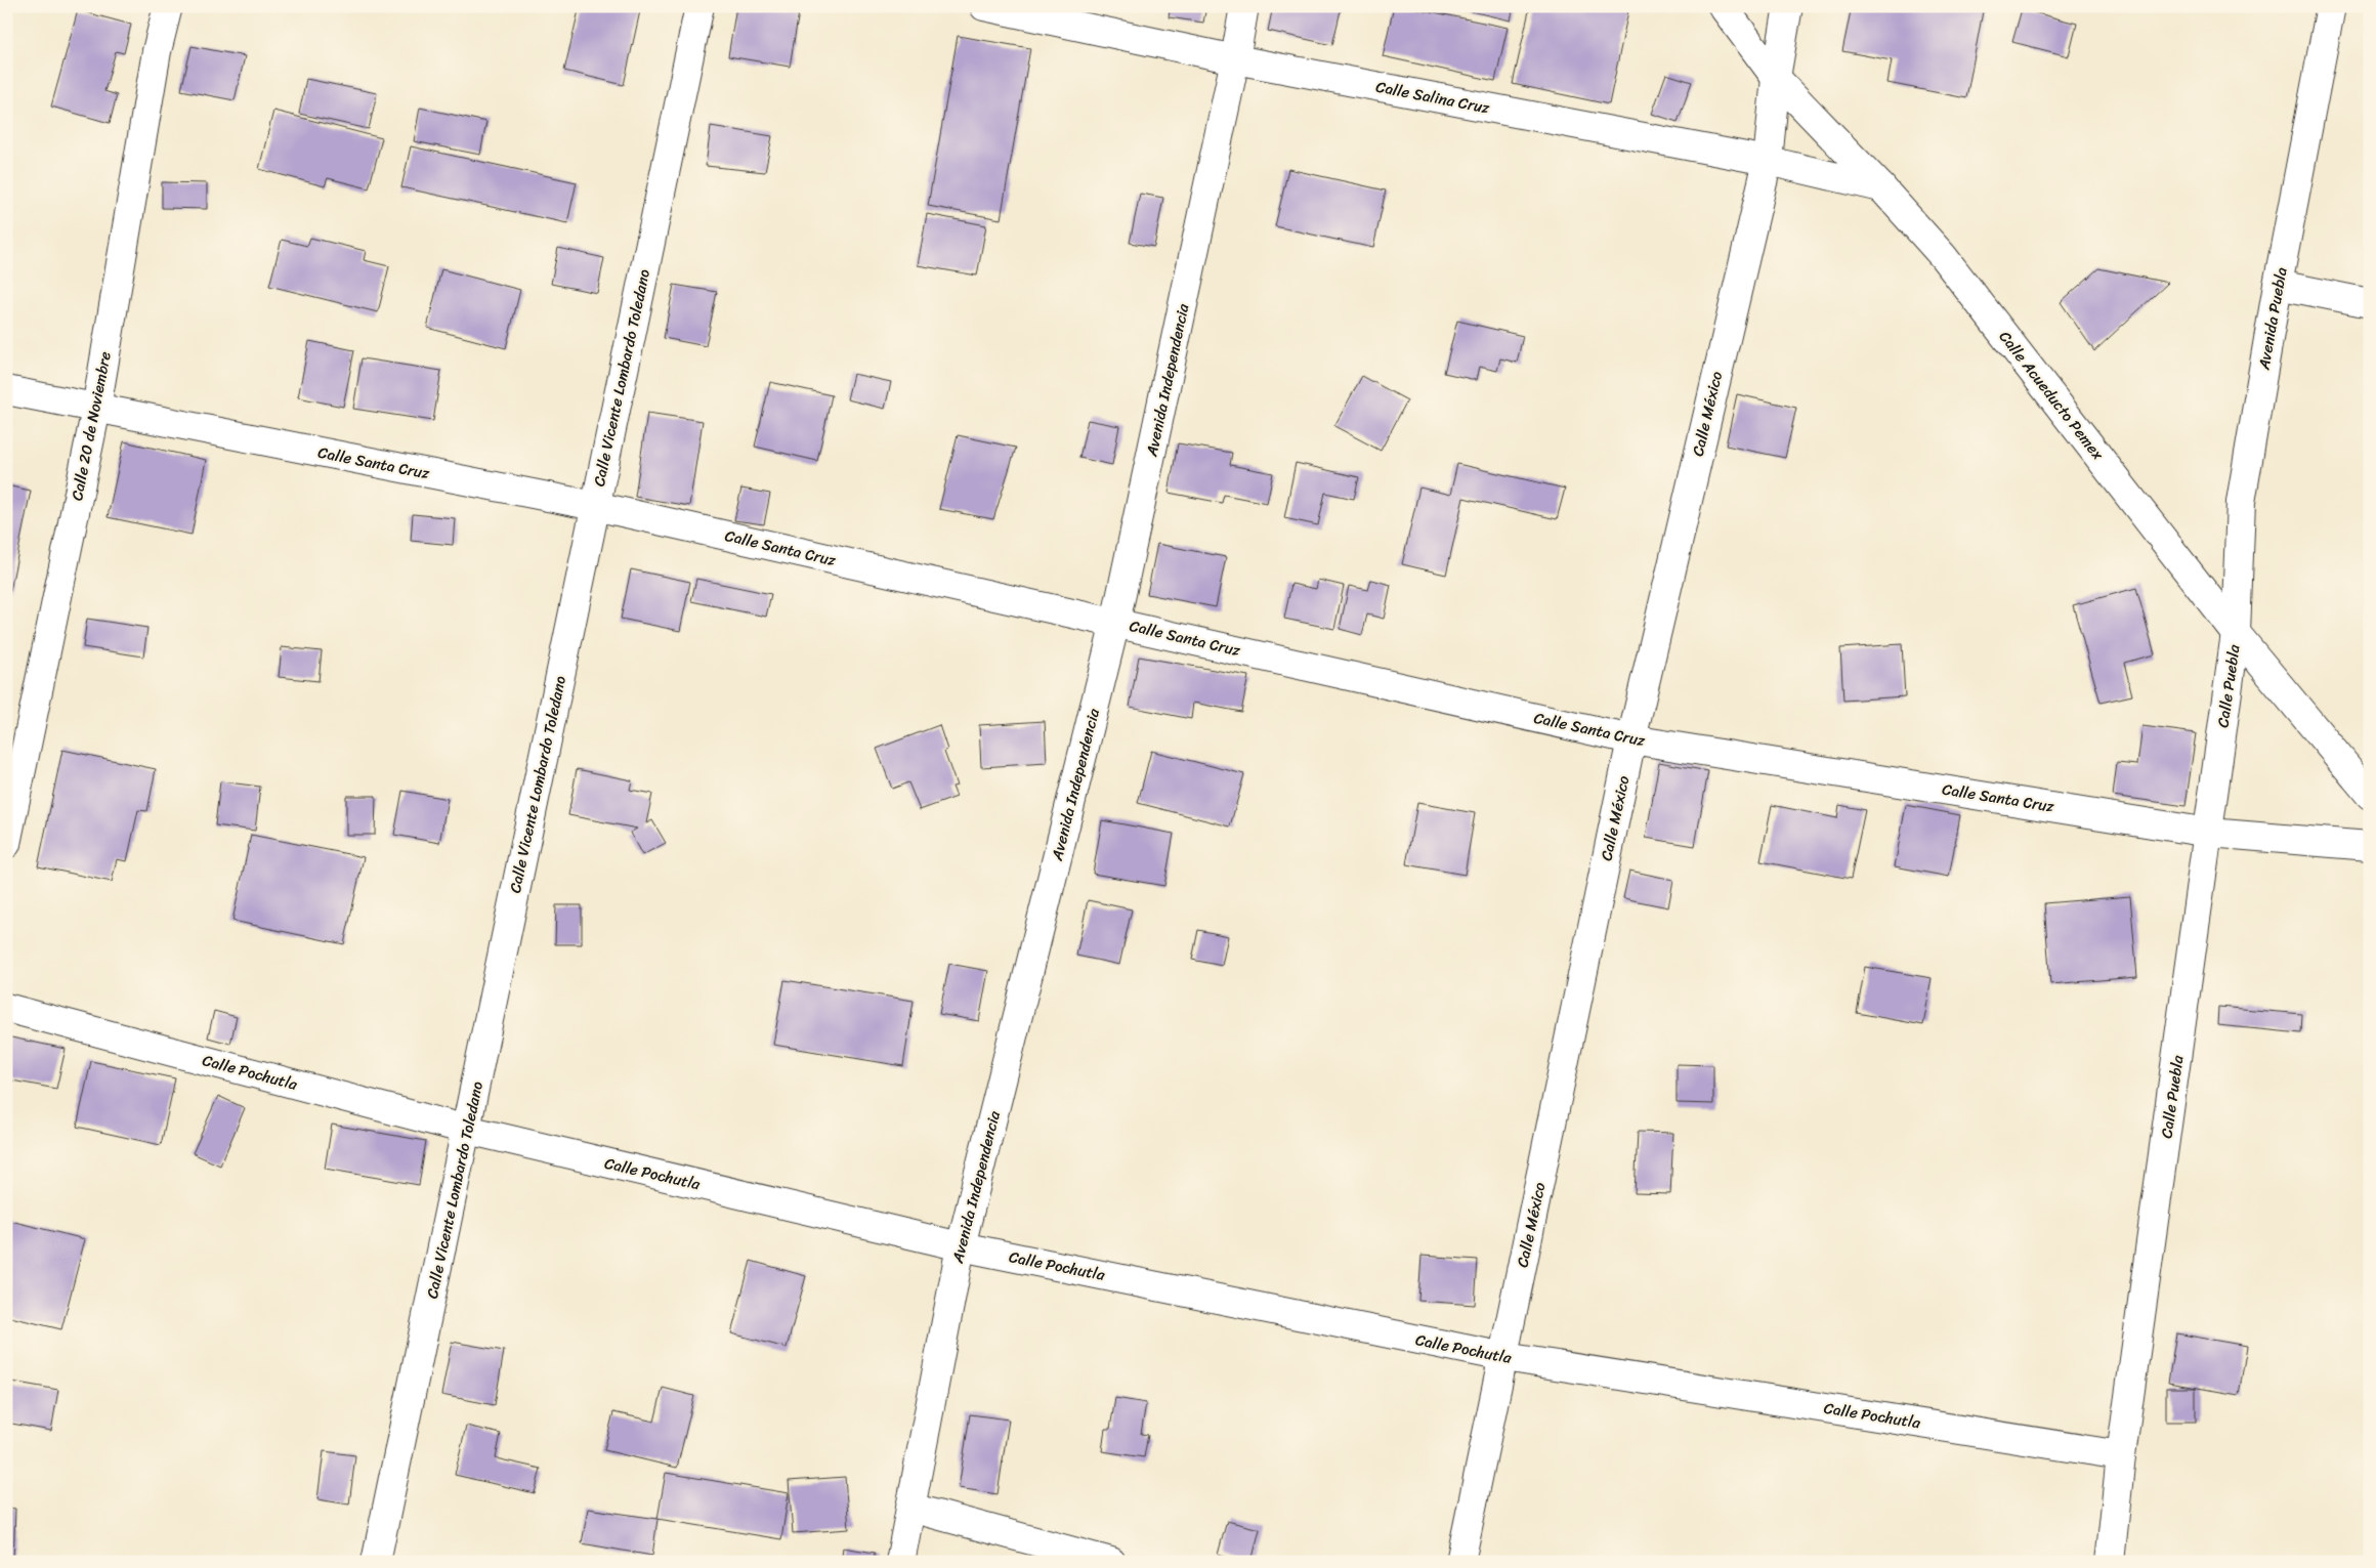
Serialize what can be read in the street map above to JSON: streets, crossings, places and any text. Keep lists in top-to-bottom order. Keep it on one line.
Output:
{"streets":{"street":["Calle Salina Cruz","Avenida Puebla","Calle Vicente Lombardo Toledano","Avenida Independencia","Calle Acueducto Pemex","Calle México","Calle 20 de Noviembre","Calle Santa Cruz","Calle Puebla","Calle Pochutla"]},"crossings":[["Calle Salina Cruz","Avenida Independencia"],["Calle Salina Cruz","Calle Acueducto Pemex"],["Calle Salina Cruz","Calle México"],["Avenida Puebla","Calle Acueducto Pemex"],["Avenida Puebla","Calle Puebla"],["Calle Vicente Lombardo Toledano","Calle Santa Cruz"],["Calle Vicente Lombardo Toledano","Calle Pochutla"],["Avenida Independencia","Calle Santa Cruz"],["Avenida Independencia","Calle Pochutla"],["Calle Acueducto Pemex","Calle México"],["Calle Acueducto Pemex","Calle Puebla"],["Calle México","Calle Santa Cruz"],["Calle México","Calle Pochutla"],["Calle 20 de Noviembre","Calle Santa Cruz"],["Calle Santa Cruz","Calle Puebla"],["Calle Puebla","Calle Pochutla"]]}
